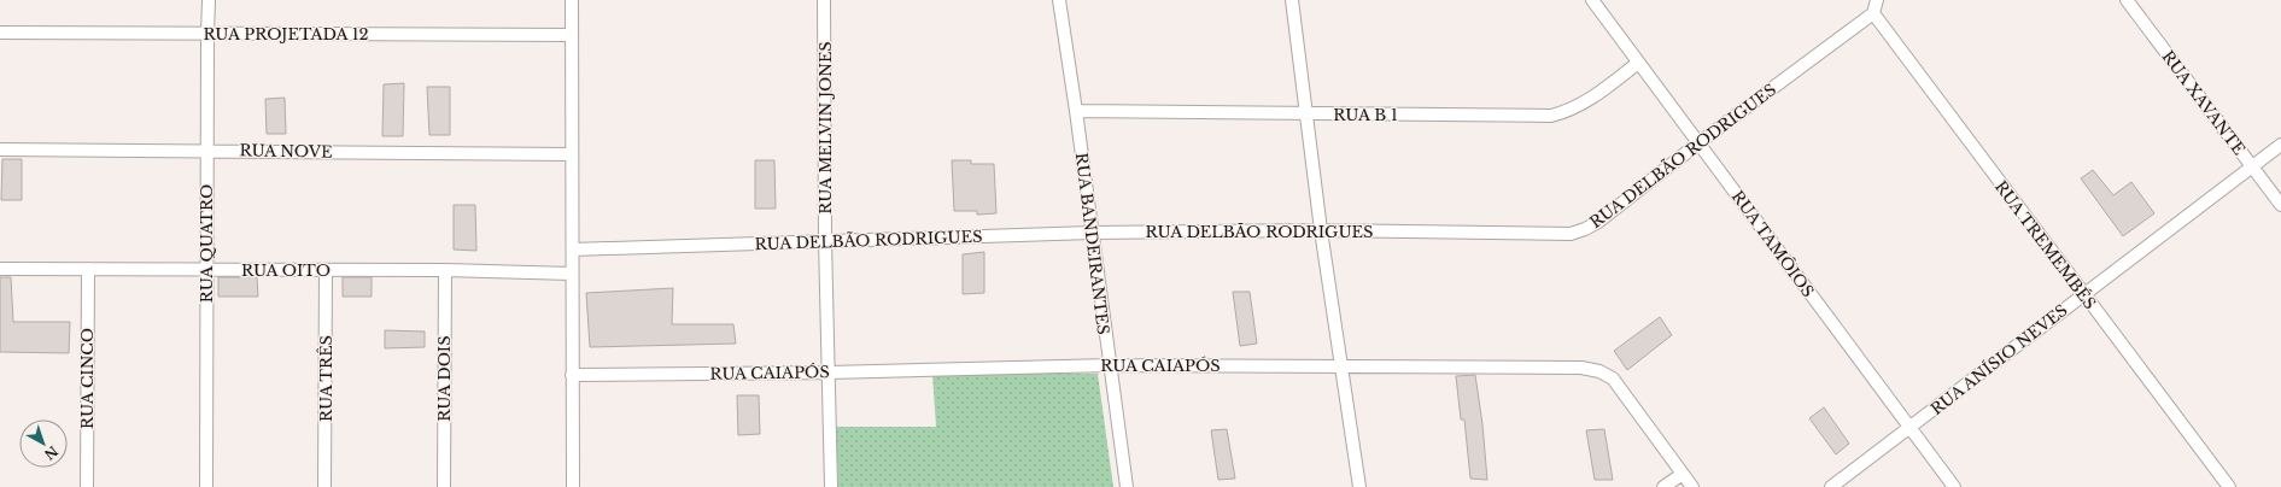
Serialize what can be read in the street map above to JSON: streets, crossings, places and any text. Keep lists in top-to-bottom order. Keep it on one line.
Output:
{"streets":{"street":["RUA PROJETADA 12","RUA XAVANTE","RUA B 1","RUA MELVIN JONES","RUA NOVE","RUA DELBÃO RODRIGUES","RUA QUATRO","RUA BANDEIRANTES","RUA TAMÔIOS","RUA TREMEMBÉS","RUA OITO","RUA ANÍSIO NEVES","RUA CAIAPÓS","RUA CINCO","RUA TRÊS","RUA DOIS"]},"crossings":[["RUA PROJETADA 12","RUA QUATRO"],["RUA XAVANTE","RUA ANÍSIO NEVES"],["RUA B 1","RUA BANDEIRANTES"],["RUA B 1","RUA TAMÔIOS"],["RUA MELVIN JONES","RUA DELBÃO RODRIGUES"],["RUA MELVIN JONES","RUA CAIAPÓS"],["RUA NOVE","RUA QUATRO"],["RUA DELBÃO RODRIGUES","RUA BANDEIRANTES"],["RUA DELBÃO RODRIGUES","RUA TAMÔIOS"],["RUA DELBÃO RODRIGUES","RUA TREMEMBÉS"],["RUA QUATRO","RUA OITO"],["RUA BANDEIRANTES","RUA CAIAPÓS"],["RUA TAMÔIOS","RUA ANÍSIO NEVES"],["RUA TREMEMBÉS","RUA ANÍSIO NEVES"],["RUA OITO","RUA CINCO"],["RUA OITO","RUA TRÊS"],["RUA OITO","RUA DOIS"]],"north":"bottom right"}
